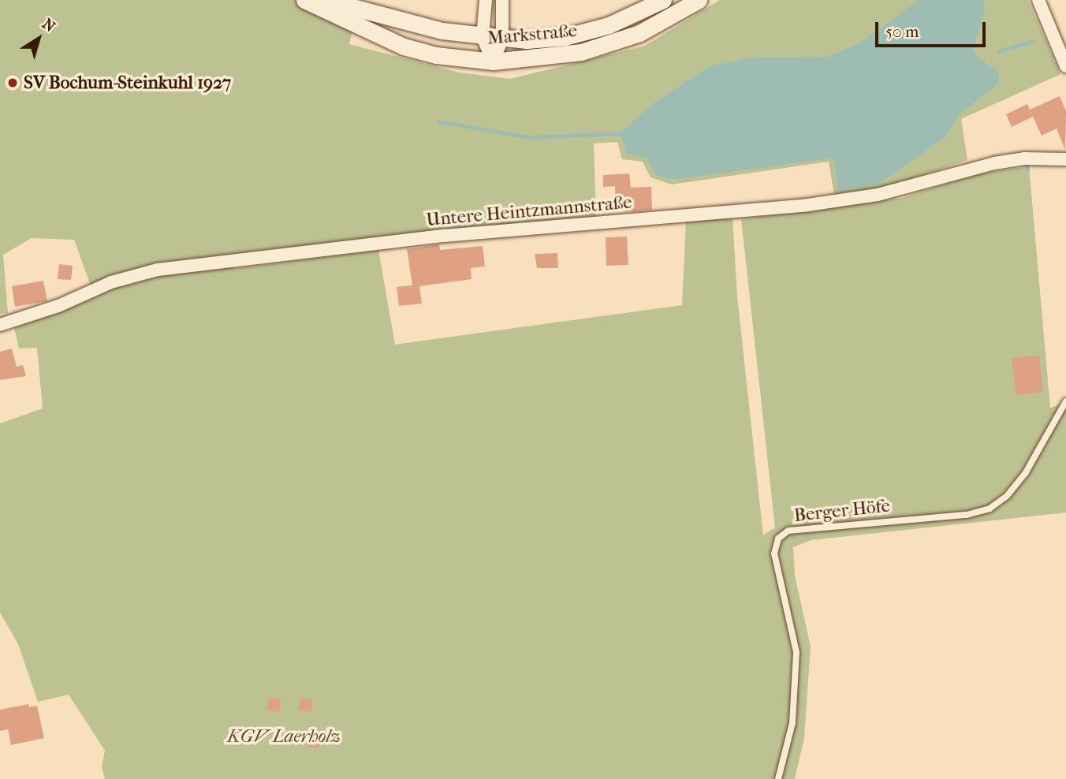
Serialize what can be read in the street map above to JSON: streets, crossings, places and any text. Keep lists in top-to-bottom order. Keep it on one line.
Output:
{"streets":{"main road":["Markstraße"],"street":["Untere Heintzmannstraße"],"lane":["Berger Höfe"]},"parks":["KGV Laerholz"],"places":["SV Bochum-Steinkuhl 1927"],"scale_bar":"50 m","north":"top right"}
